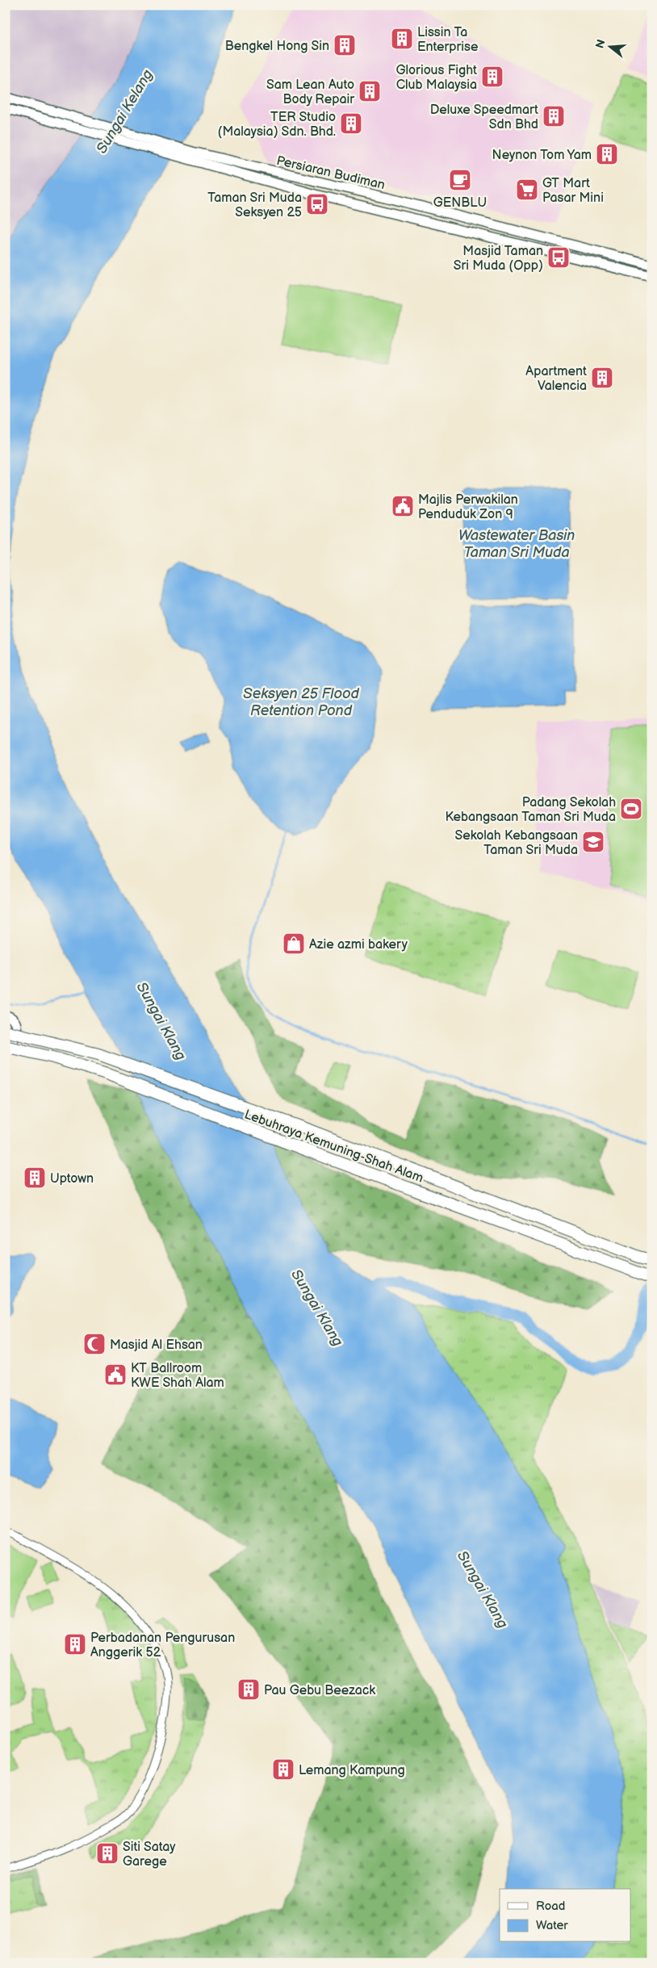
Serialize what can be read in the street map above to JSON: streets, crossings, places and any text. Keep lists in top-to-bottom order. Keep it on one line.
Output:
{"streets":{"highway":["Lebuhraya Kemuning-Shah Alam"],"main road":["Persiaran Budiman"]},"water":["Sungai Kelang","Wastewater Basin Taman Sri Muda","Seksyen 25 Flood Retention Pond","Sungai Klang"],"places":{"building":["Lissin Ta Enterprise","Bengkel Hong Sin","Glorious Fight Club Malaysia","Sam Lean Auto Body Repair","Deluxe Speedmart Sdn Bhd","TER Studio (Malaysia) Sdn. Bhd.","Neynon Tom Yam","Apartment Valencia","Uptown","Perbadanan Pengurusan Anggerik 52","Pau Gebu Beezack","Lemang Kampung","Siti Satay Garege"],"cafe":["GENBLU"],"supermarket":["GT Mart Pasar Mini"],"bus stop":["Taman Sri Muda Seksyen 25","Masjid Taman Sri Muda (Opp)"],"public building":["Majlis Perwakilan Penduduk Zon 9","KT Ballroom KWE Shah Alam"],"sports":["Padang Sekolah Kebangsaan Taman Sri Muda"],"school or university":["Sekolah Kebangsaan Taman Sri Muda"],"shop":["Azie azmi bakery"],"mosque":["Masjid Al Ehsan"]},"legend":["Road","Water"],"north":"left"}
